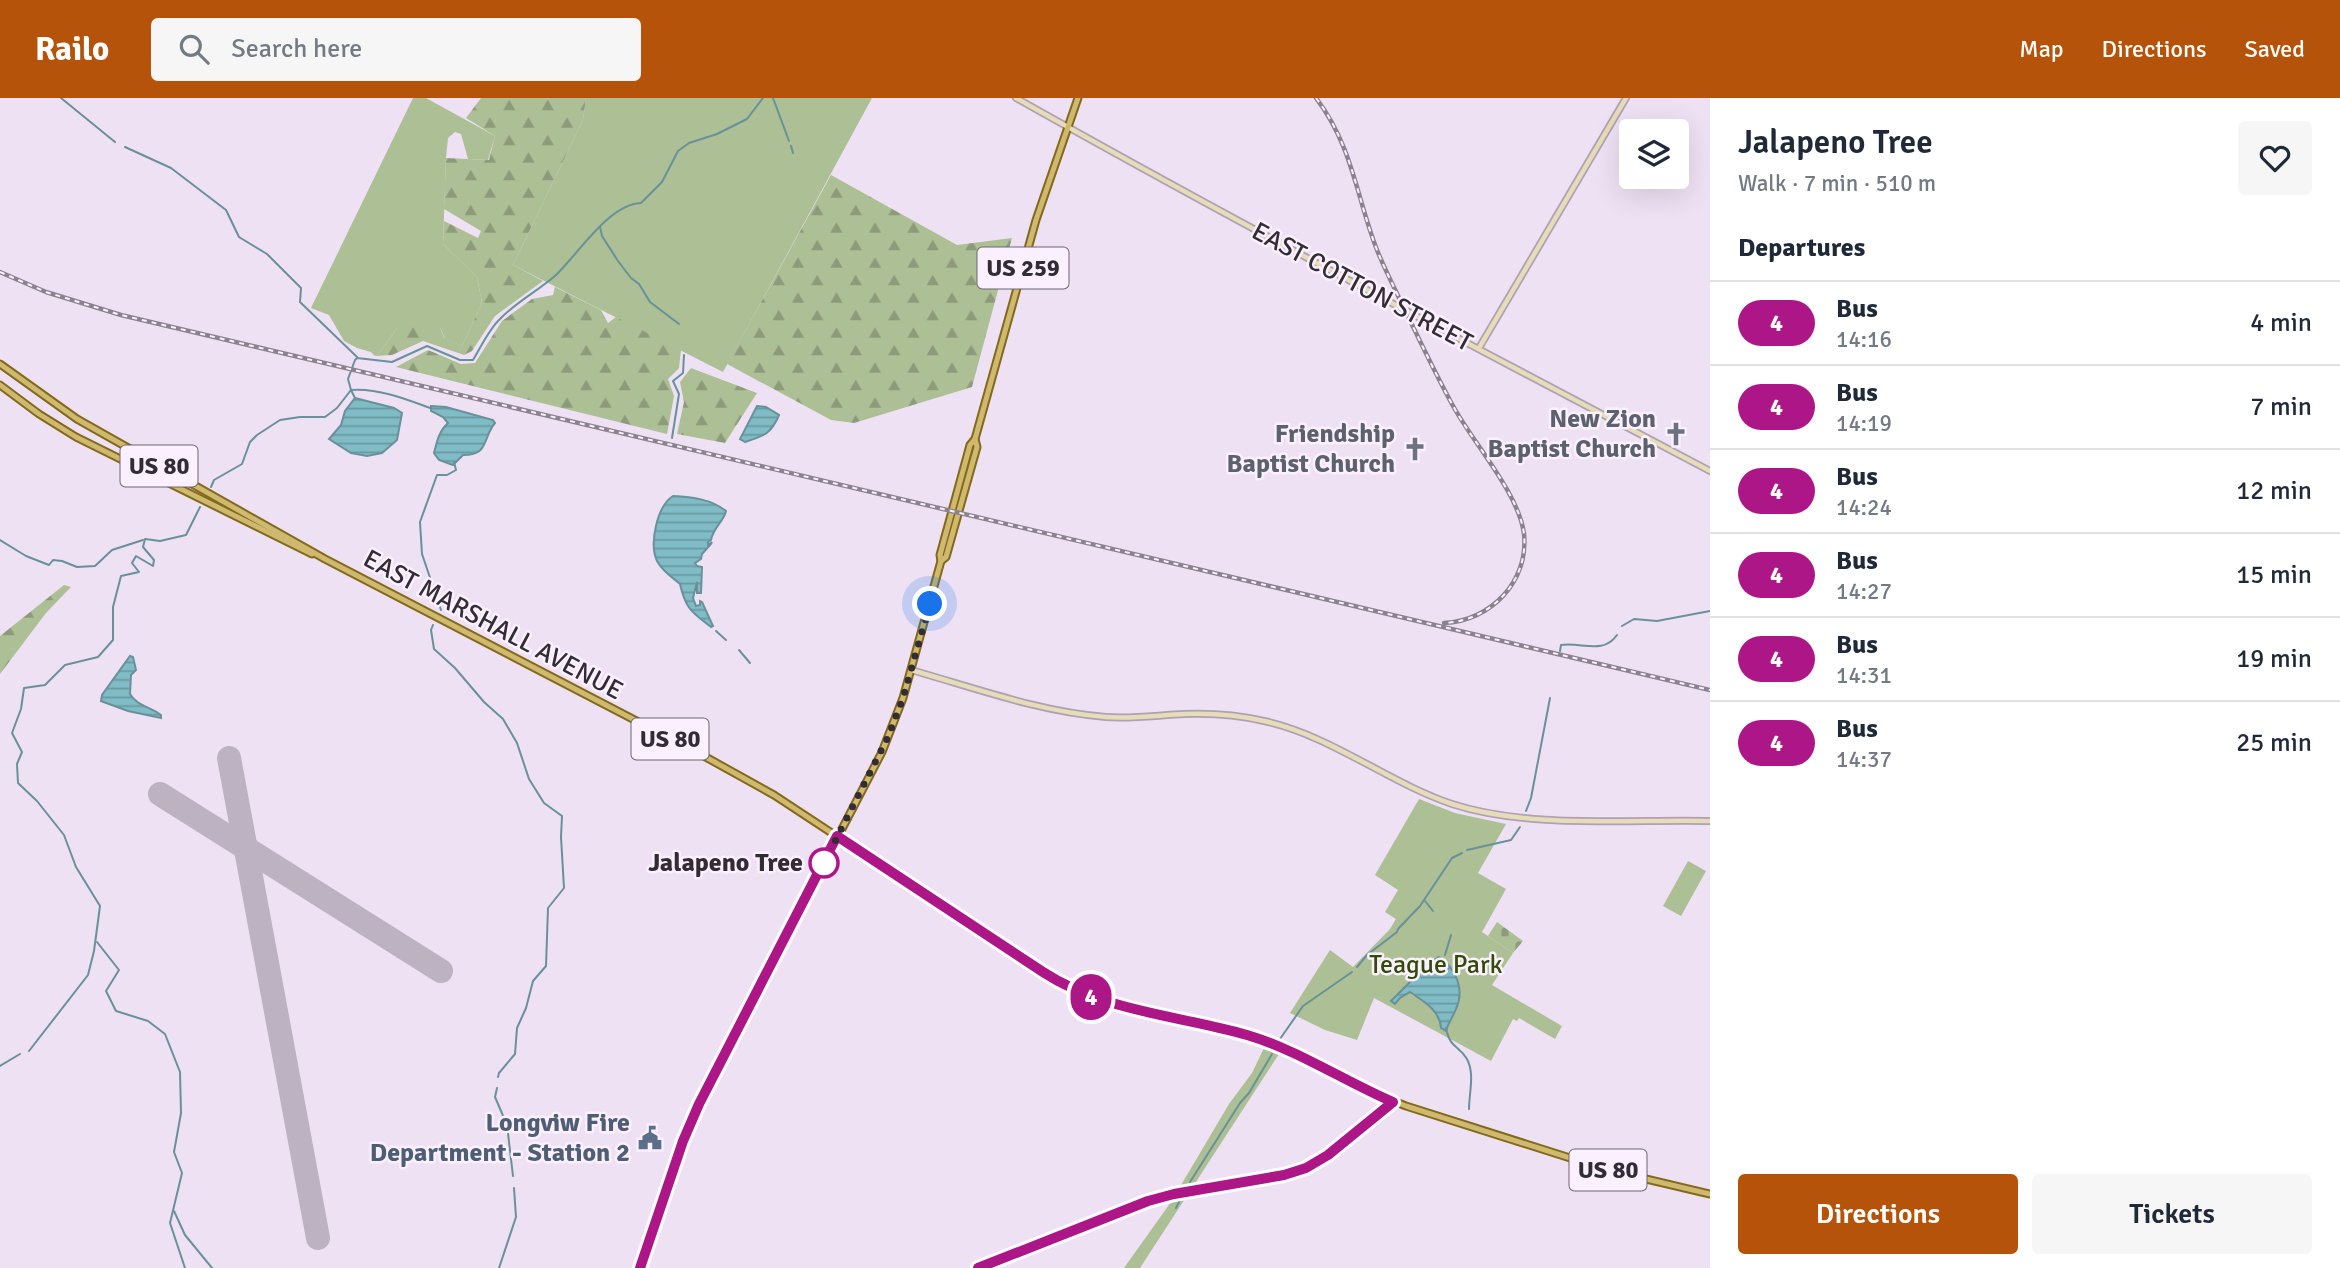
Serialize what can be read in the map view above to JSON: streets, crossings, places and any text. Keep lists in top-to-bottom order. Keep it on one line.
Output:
{"streets":{"main road":["US 259","EAST COTTON STREET","US 80","EAST MARSHALL AVENUE"]},"crossings":[["US 259","EAST COTTON STREET"],["US 259","EAST MARSHALL AVENUE"]],"parks":["Teague Park"],"places":{"church":["New Zion Baptist Church","Friendship Baptist Church"],"other":["Jalapeno Tree"],"public building":["Longviw Fire Department - Station 2"]},"lines":["bus line 4"],"page":{"header":"Railo","search":"Search here","nav":["Map","Directions","Saved"],"on_map":"4","heading":[["Jalapeno Tree","Walk · 7 min · 510 m"],"Departures"],"list":[{"mark":"4","name":"Bus","note":"14:16","value":"4 min"},{"mark":"4","name":"Bus","note":"14:19","value":"7 min"},{"mark":"4","name":"Bus","note":"14:24","value":"12 min"},{"mark":"4","name":"Bus","note":"14:27","value":"15 min"},{"mark":"4","name":"Bus","note":"14:31","value":"19 min"},{"mark":"4","name":"Bus","note":"14:37","value":"25 min"}],"buttons":["Directions","Tickets"]}}
